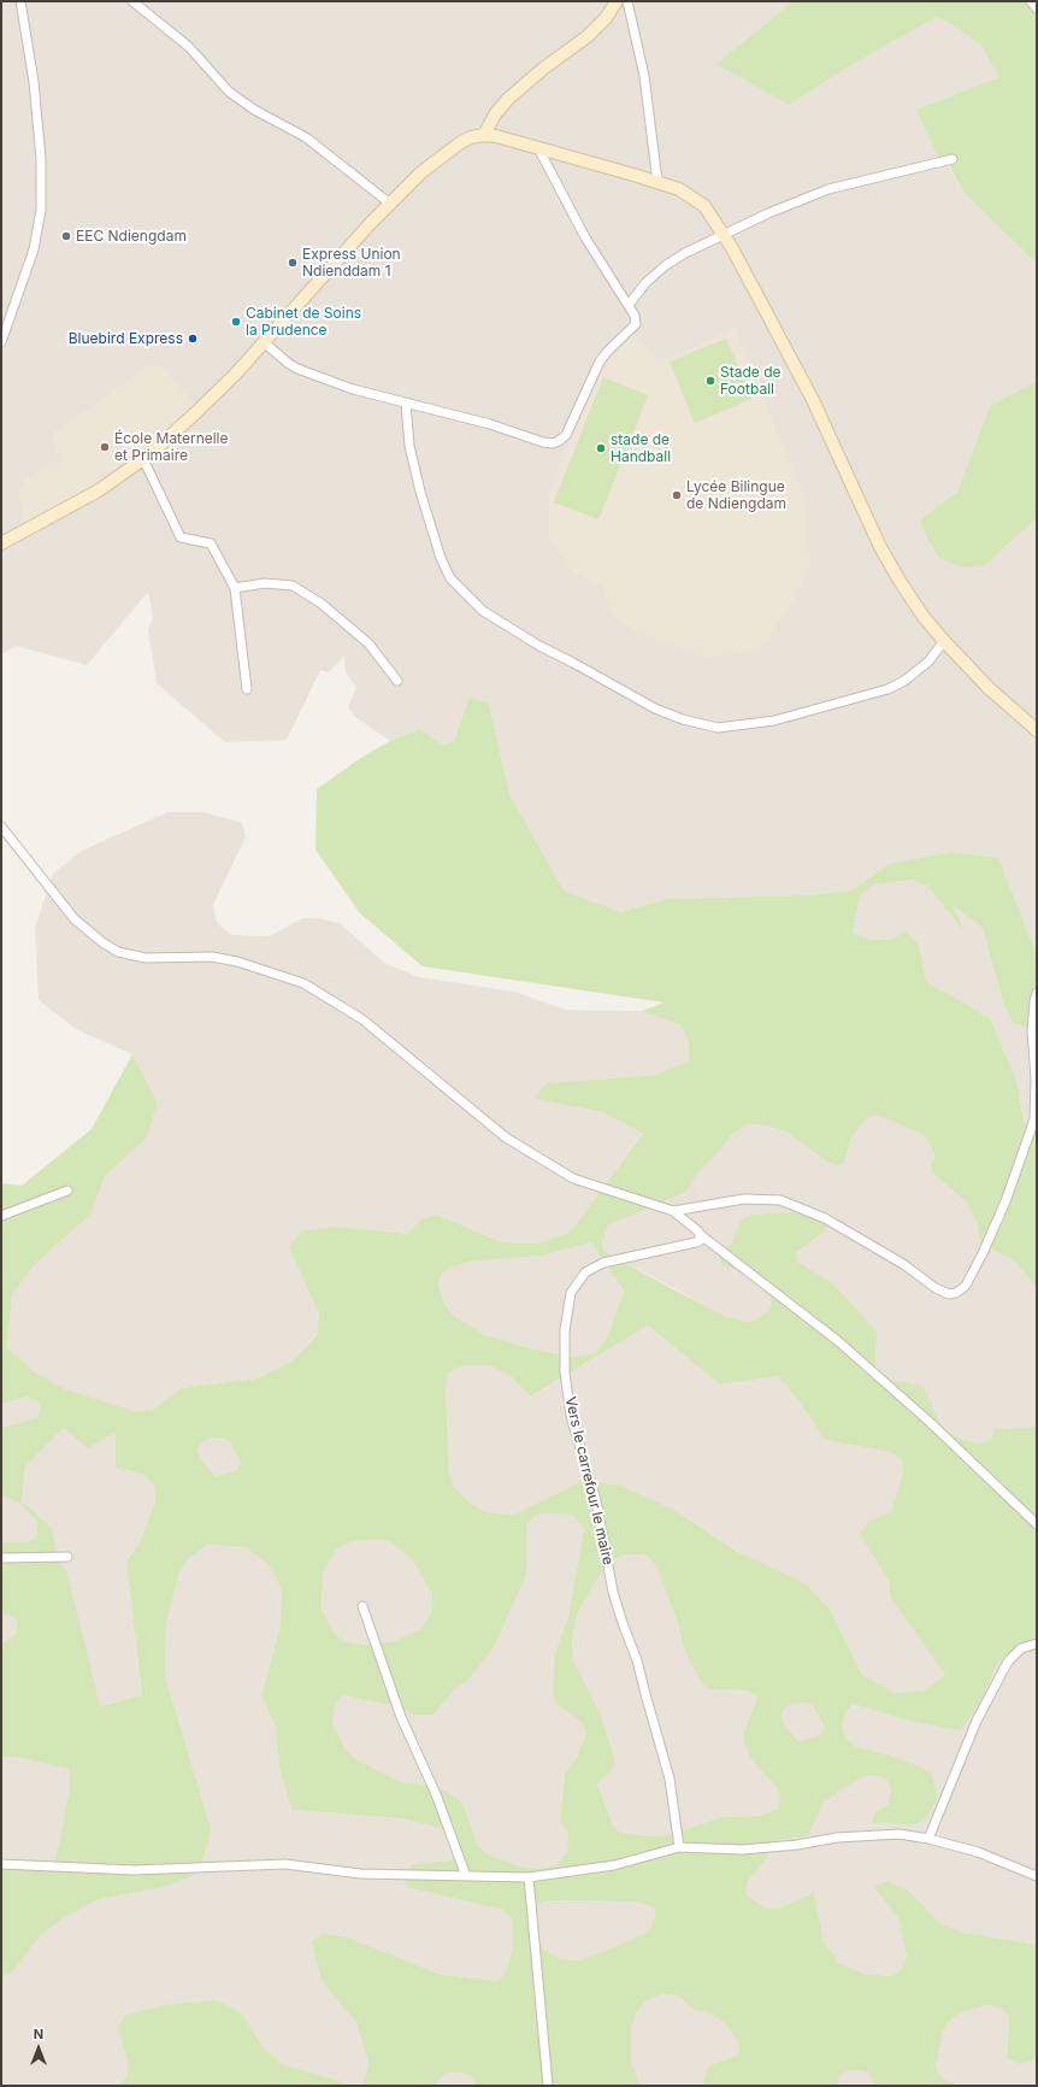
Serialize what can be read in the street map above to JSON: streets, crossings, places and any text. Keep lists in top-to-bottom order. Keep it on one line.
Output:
{"streets":{"street":["Vers le carrefour le maire"]},"places":["EEC Ndiengdam","Express Union Ndienddam 1","Cabinet de Soins la Prudence","Bluebird Express","Stade de Football","École Maternelle et Primaire","stade de Handball","Lycée Bilingue de Ndiengdam"],"north":"top"}
